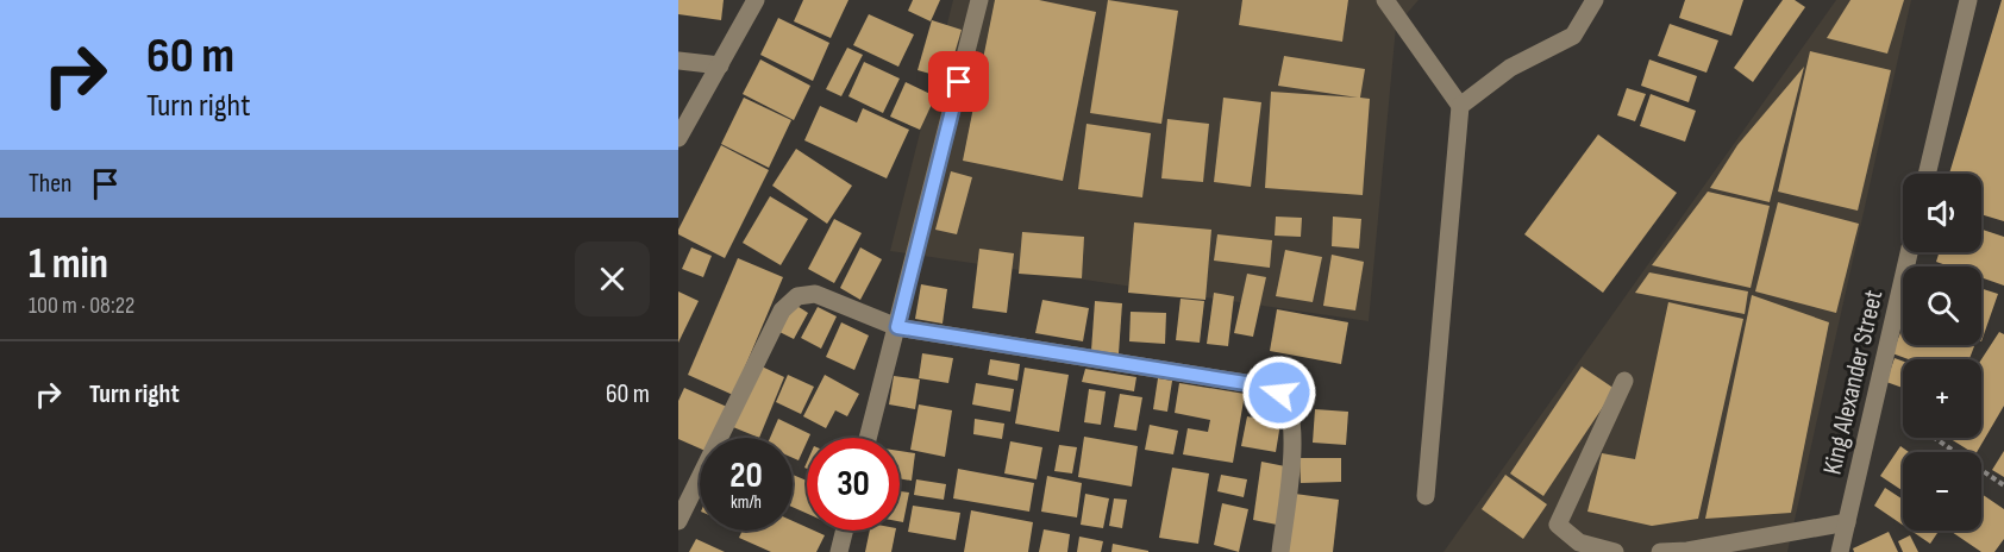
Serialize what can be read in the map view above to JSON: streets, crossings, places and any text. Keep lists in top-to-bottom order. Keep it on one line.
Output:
{"streets":{"street":["King Alexander Street"]},"page":{"turn":["60 m","Turn right"],"then":"Then","map_buttons":["+","−"],"heading":["1 min","100 m · 08:22"],"list":[{"name":"Turn right","value":"60 m"}],"speed":"20 km/h","limit":"30"}}
